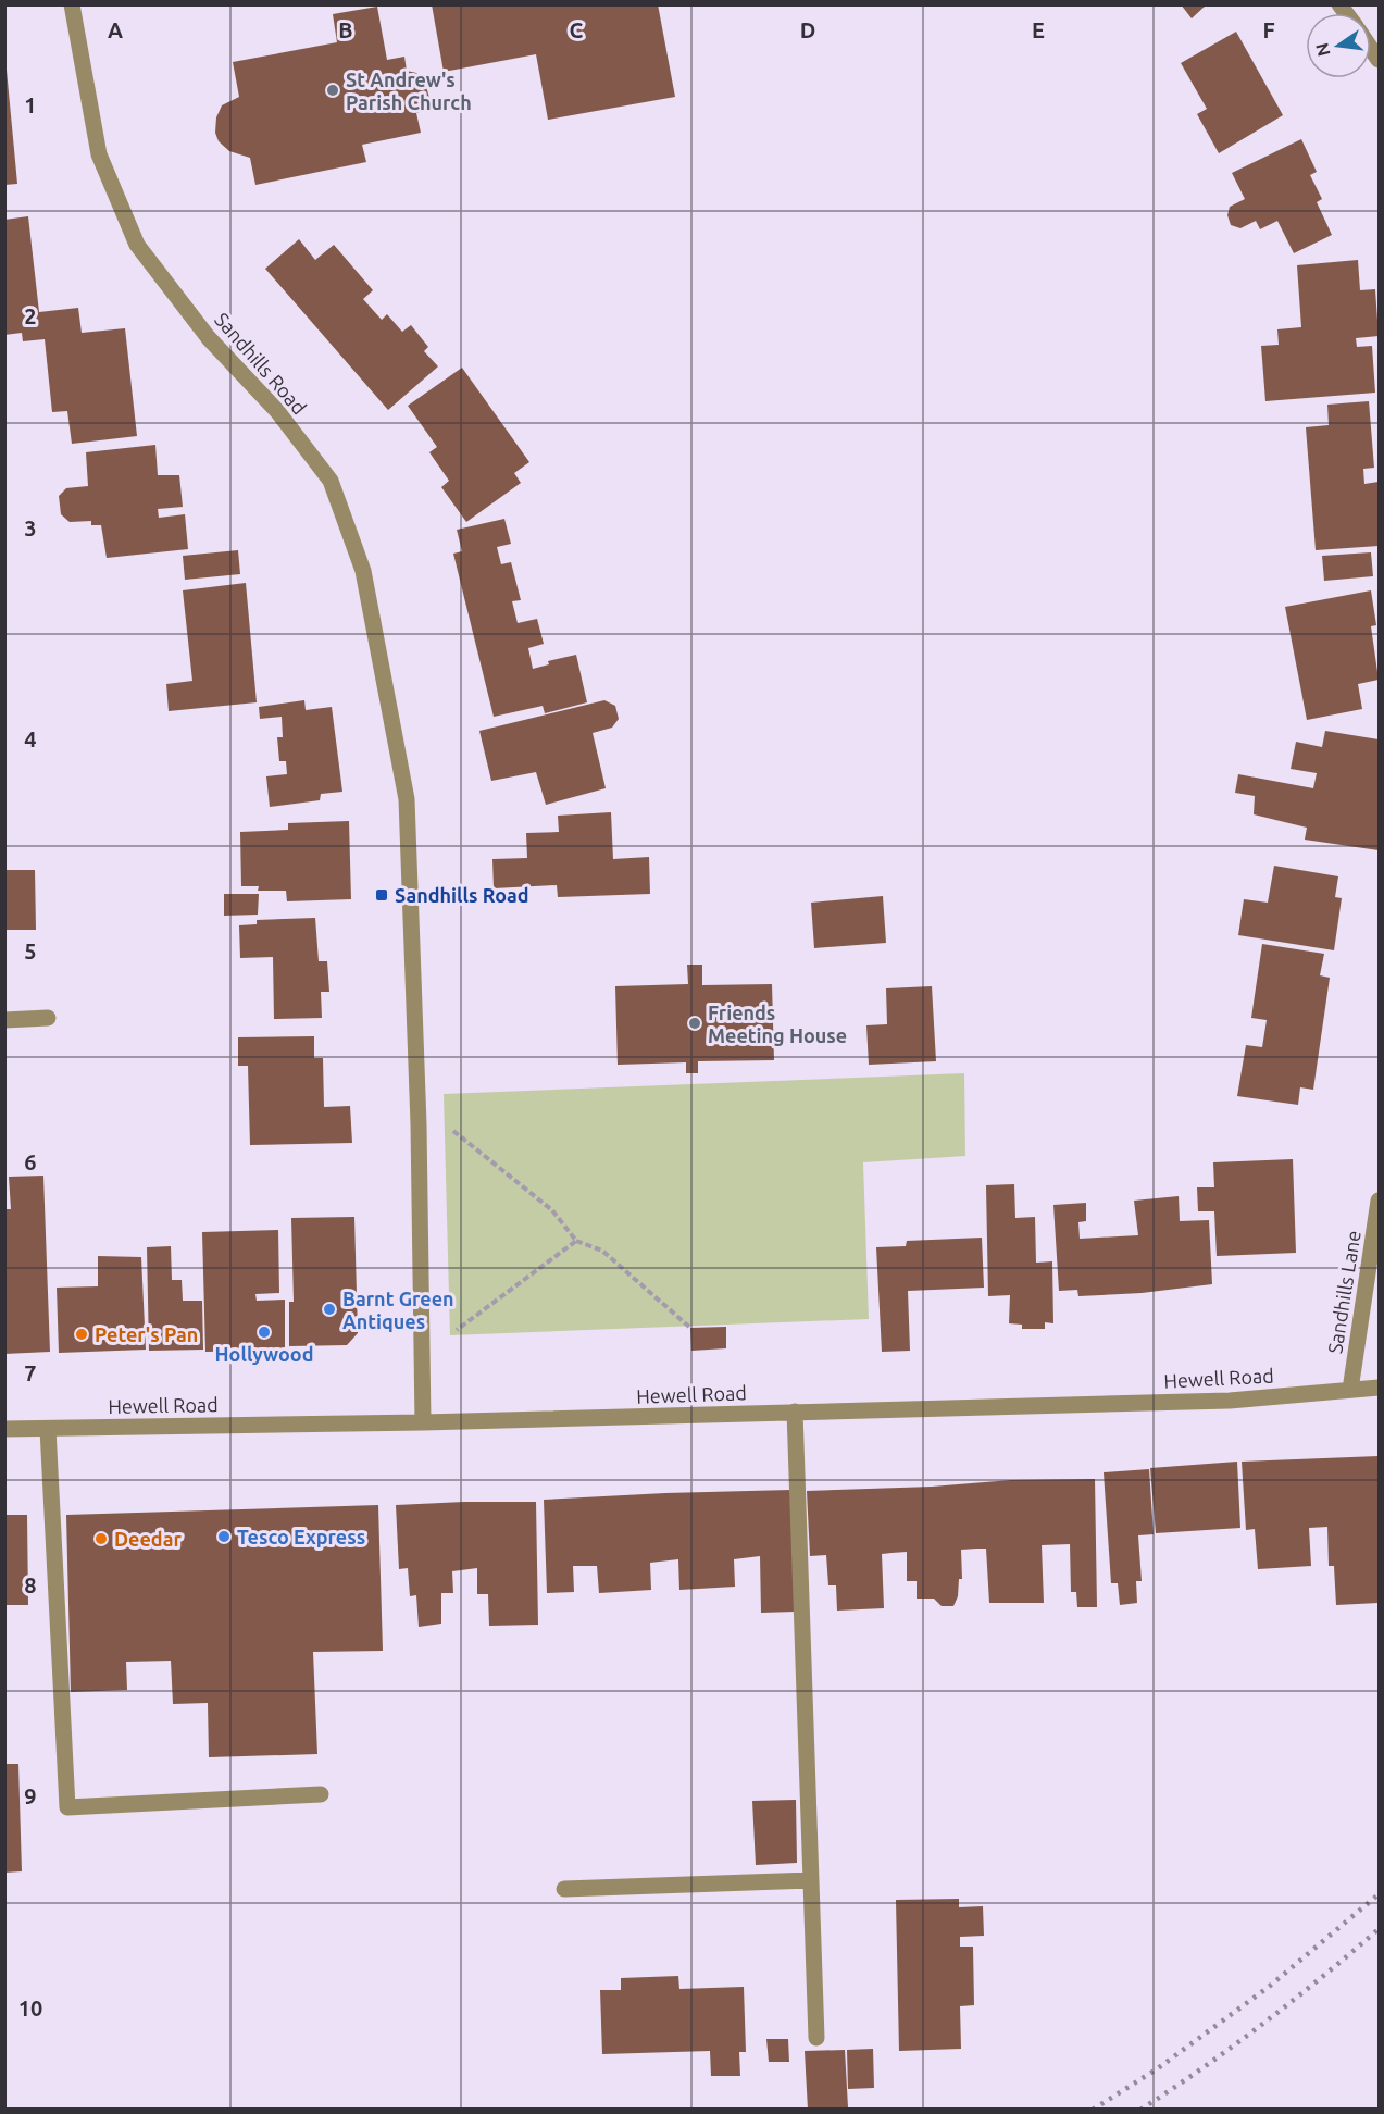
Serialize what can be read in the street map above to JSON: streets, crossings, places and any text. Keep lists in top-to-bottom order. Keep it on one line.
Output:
{"streets":{"street":["Sandhills Road","Sandhills Lane","Hewell Road"]},"crossings":[["Sandhills Road","Hewell Road"],["Sandhills Lane","Hewell Road"]],"places":{"other":["St Andrew's Parish Church","Friends Meeting House","Barnt Green Antiques","Hollywood","Peter's Pan","Tesco Express","Deedar"],"transit":["Sandhills Road"]},"north":"left","grid":{"columns":["A","B","C","D","E","F"],"rows":["1","2","3","4","5","6","7","8","9","10"]}}
